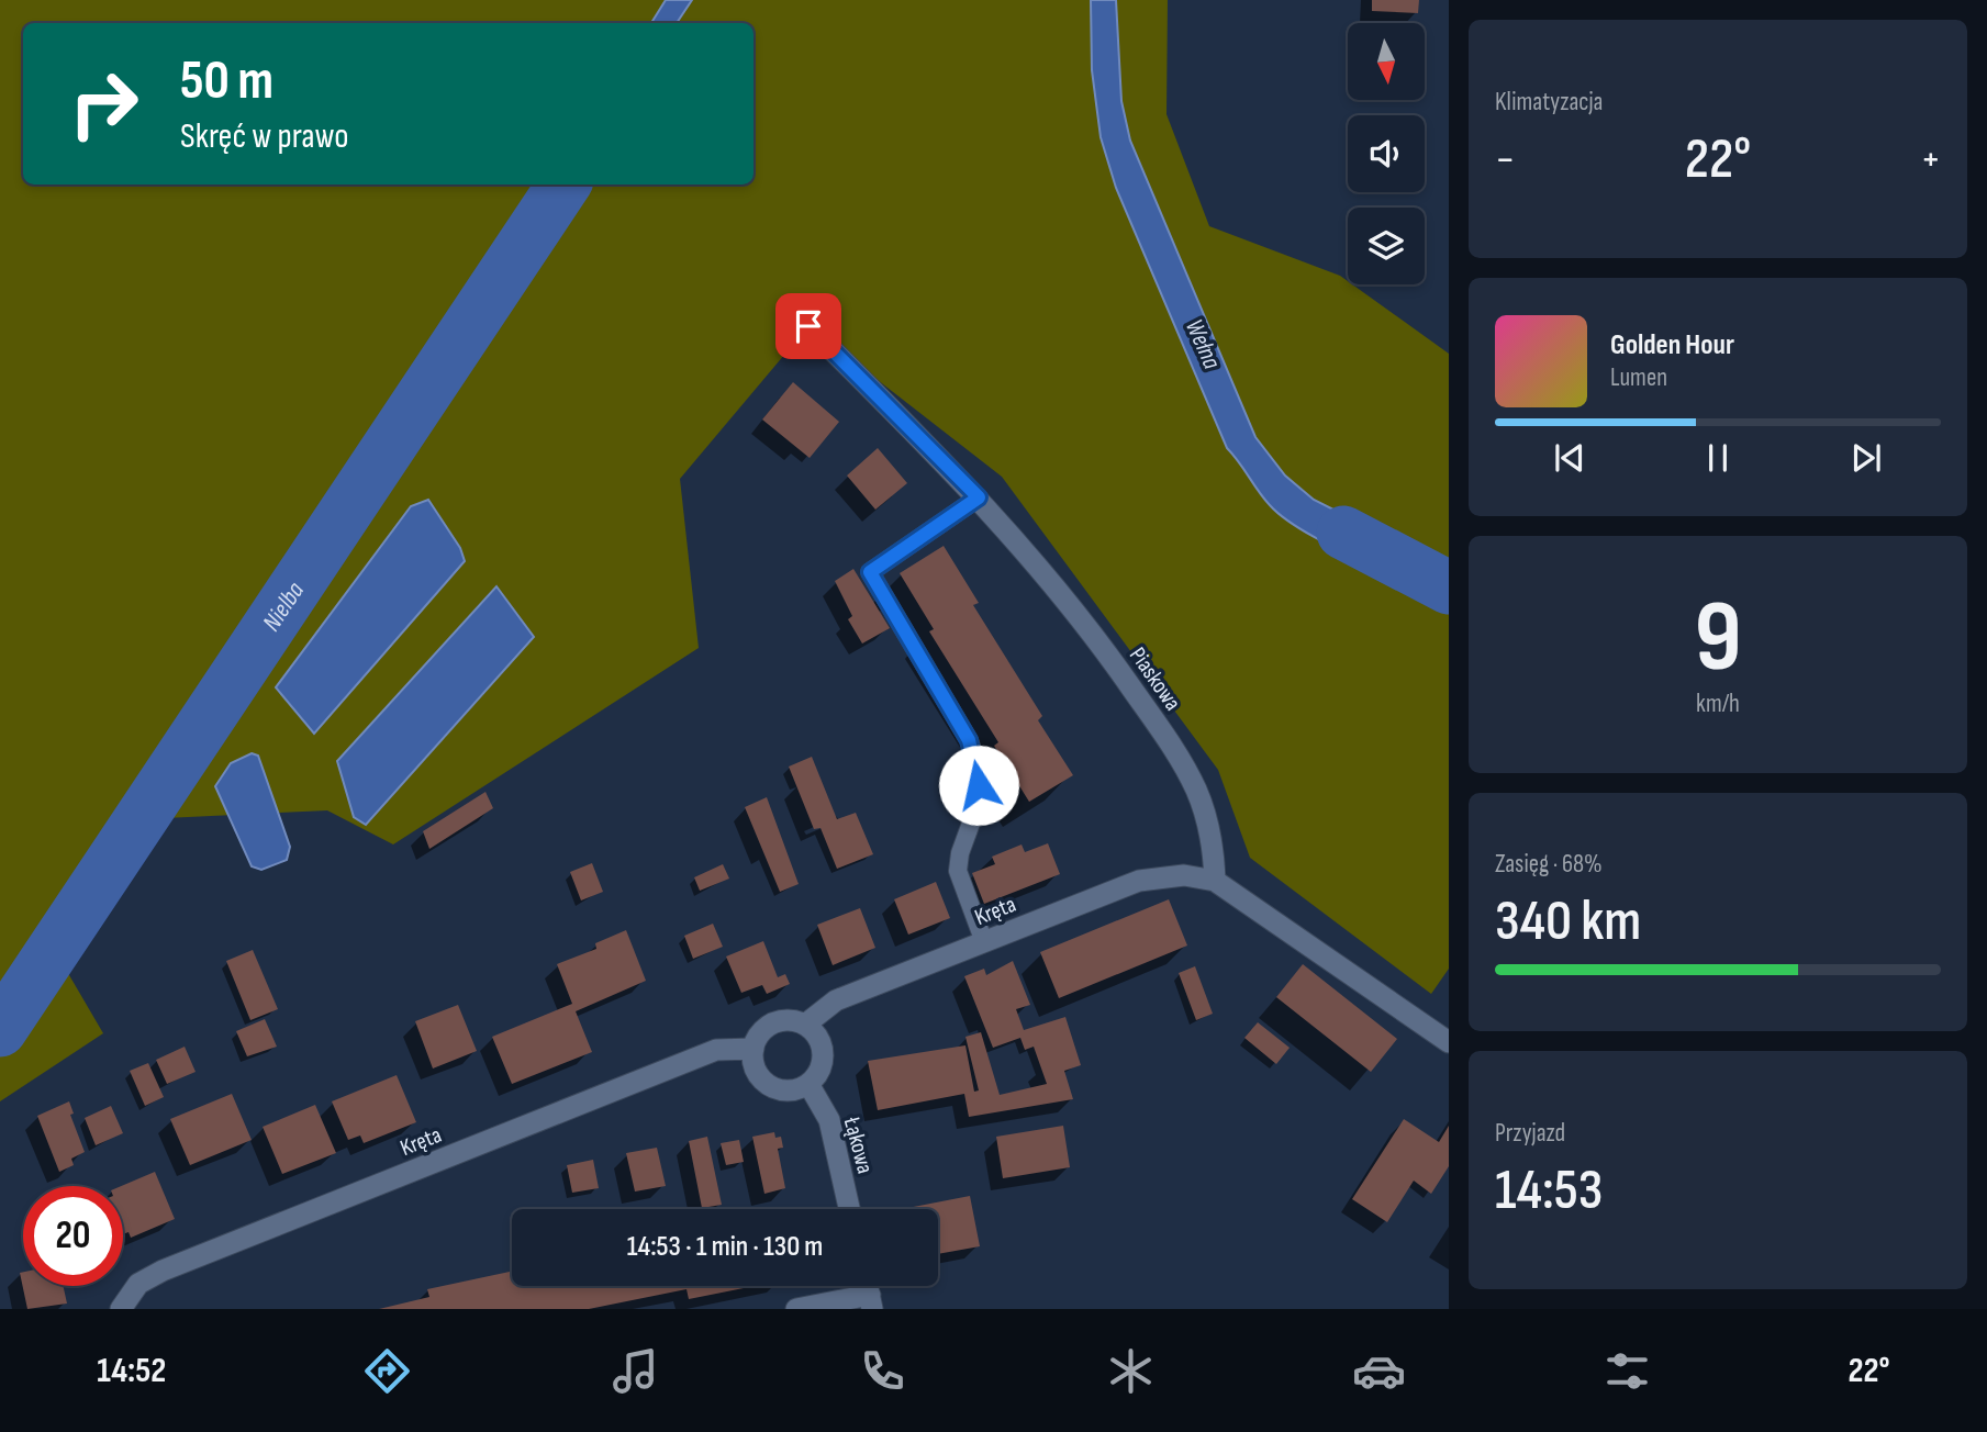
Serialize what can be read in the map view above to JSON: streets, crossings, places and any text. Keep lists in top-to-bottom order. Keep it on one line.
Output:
{"streets":{"street":["Piaskowa","Kręta","Łąkowa"]},"crossings":[["Piaskowa","Kręta"],["Kręta","Łąkowa"]],"water":["Wełna","Nielba"],"north":"bottom","page":{"tile":["Klimatyzacja",["9","km/h"],["Zasięg · 68%","340 km"],["Przyjazd","14:53"]],"turn":["50 m","Skręć w prawo"],"heat":["−","22°","+"],"song":["Golden Hour","Lumen"],"limit":"20","trip":"14:53 · 1 min · 130 m","tabs":["14:52","22°"]}}
